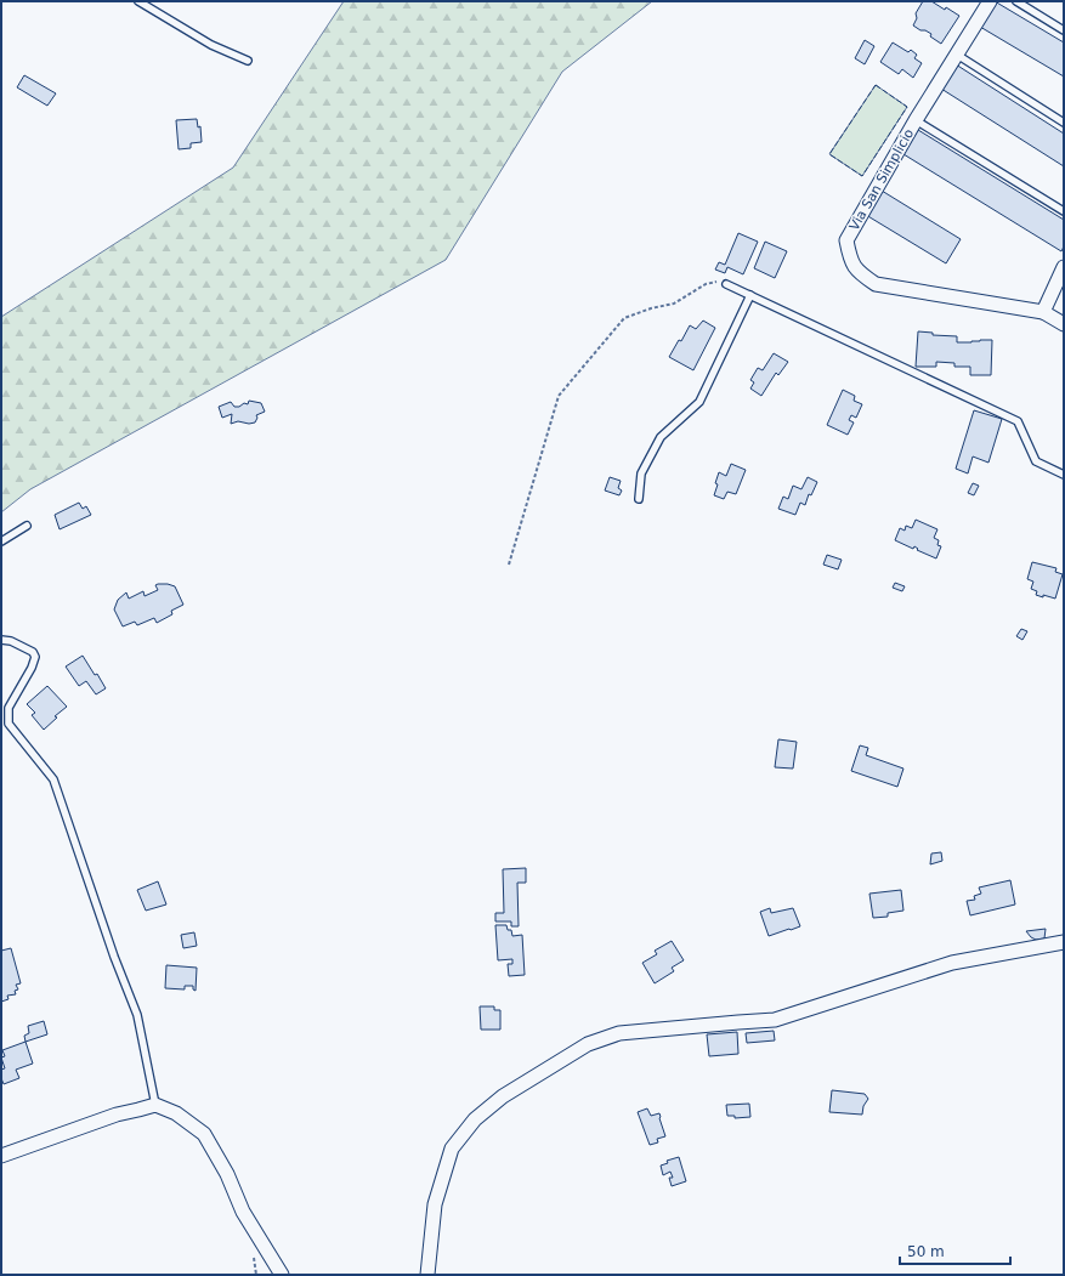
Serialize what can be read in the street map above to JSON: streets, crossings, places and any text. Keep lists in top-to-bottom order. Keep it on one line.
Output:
{"streets":{"street":["Via San Simplicio"]},"scale_bar":"50 m"}
